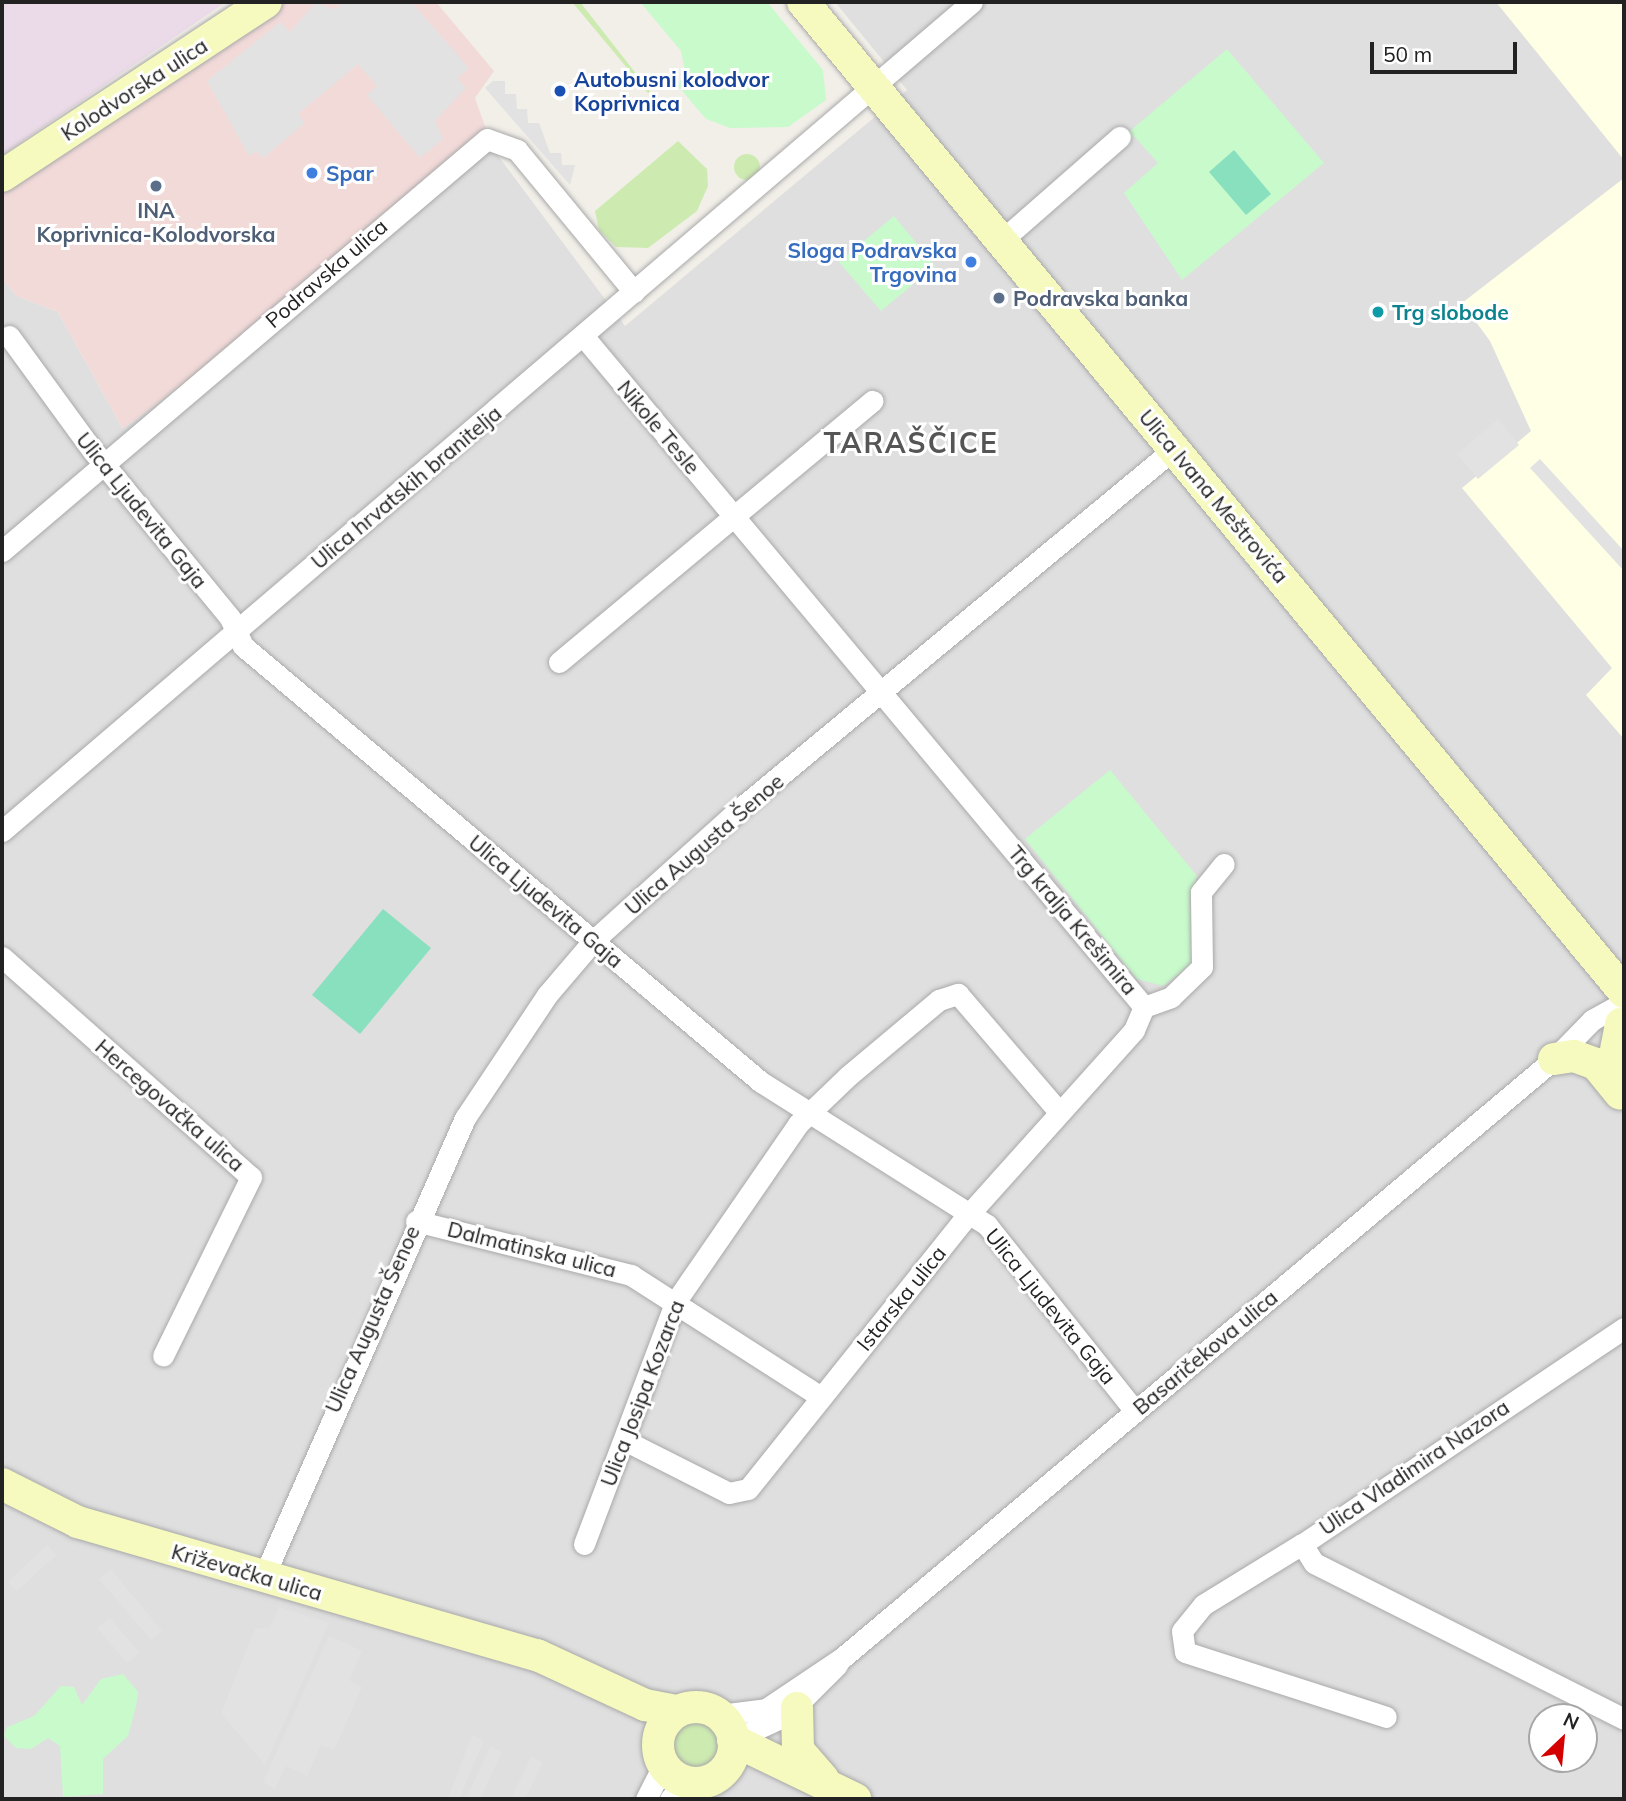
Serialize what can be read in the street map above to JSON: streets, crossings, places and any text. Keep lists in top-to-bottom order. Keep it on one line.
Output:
{"streets":{"main road":["Kolodvorska ulica","Ulica Ivana Meštrovića","Križevačka ulica"],"street":["Podravska ulica","Nikole Tesle","Ulica hrvatskih branitelja","Ulica Ljudevita Gaja","Ulica Augusta Šenoe","Trg kralja Krešimira","Hercegovačka ulica","Dalmatinska ulica","Istarska ulica","Basaričekova ulica","Ulica Josipa Kozarca","Ulica Vladimira Nazora"]},"crossings":[["Podravska ulica","Ulica hrvatskih branitelja"],["Podravska ulica","Ulica Ljudevita Gaja"],["Nikole Tesle","Ulica hrvatskih branitelja"],["Nikole Tesle","Ulica Augusta Šenoe"],["Nikole Tesle","Trg kralja Krešimira"],["Ulica hrvatskih branitelja","Ulica Ivana Meštrovića"],["Ulica hrvatskih branitelja","Ulica Ljudevita Gaja"],["Ulica Ivana Meštrovića","Ulica Augusta Šenoe"],["Ulica Ivana Meštrovića","Basaričekova ulica"],["Ulica Ljudevita Gaja","Ulica Augusta Šenoe"],["Ulica Ljudevita Gaja","Istarska ulica"],["Ulica Ljudevita Gaja","Basaričekova ulica"],["Ulica Ljudevita Gaja","Ulica Josipa Kozarca"],["Ulica Augusta Šenoe","Trg kralja Krešimira"],["Ulica Augusta Šenoe","Dalmatinska ulica"],["Ulica Augusta Šenoe","Križevačka ulica"],["Trg kralja Krešimira","Istarska ulica"],["Dalmatinska ulica","Istarska ulica"],["Dalmatinska ulica","Ulica Josipa Kozarca"],["Istarska ulica","Ulica Josipa Kozarca"],["Basaričekova ulica","Križevačka ulica"]],"districts":["TARAŠČICE"],"places":["Autobusni kolodvor Koprivnica","Spar","INA Koprivnica-Kolodvorska","Sloga Podravska Trgovina","Podravska banka","Trg slobode"],"scale_bar":"50 m","north":"top right"}
